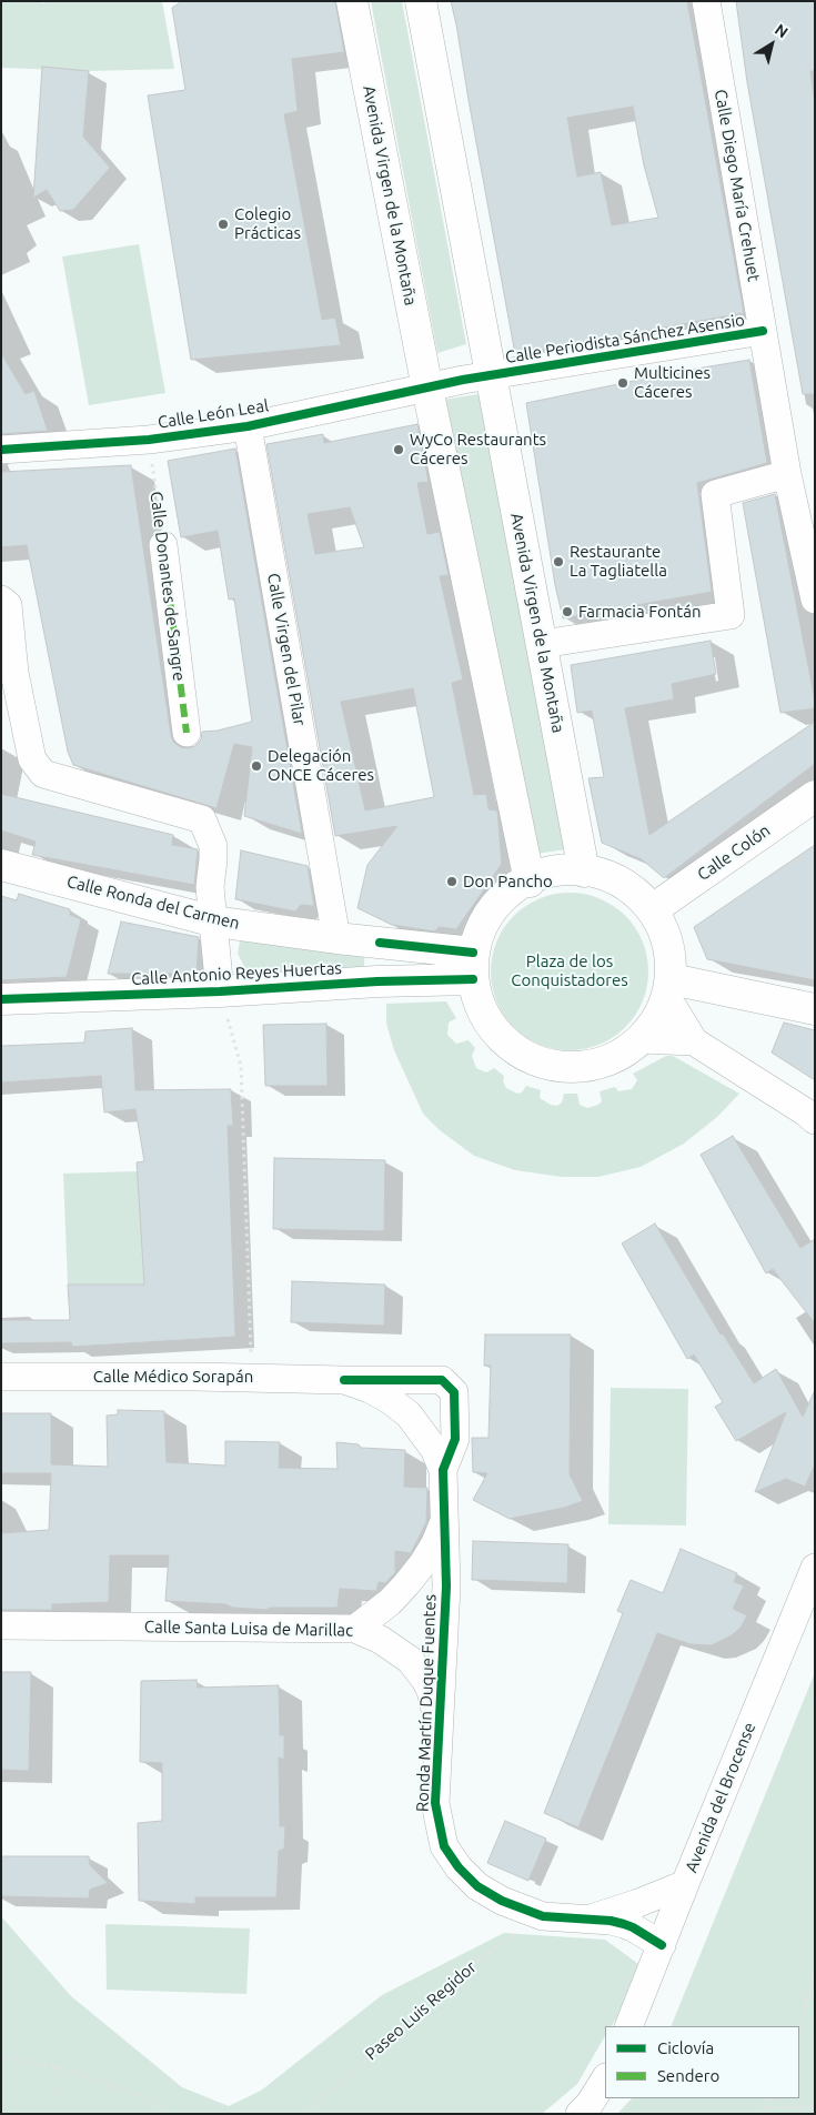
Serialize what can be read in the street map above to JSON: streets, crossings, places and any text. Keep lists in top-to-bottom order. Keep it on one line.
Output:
{"streets":{"main road":["Avenida Virgen de la Montaña","Calle Colón","Calle Ronda del Carmen","Calle Antonio Reyes Huertas"],"street":["Calle Diego María Crehuet","Calle Periodista Sánchez Asensio","Calle León Leal","Calle Donantes de Sangre","Calle Virgen del Pilar","Calle Médico Sorapán","Calle Santa Luisa de Marillac","Ronda Martín Duque Fuentes","Avenida del Brocense"],"path":["Paseo Luis Regidor"]},"crossings":[["Calle Diego María Crehuet","Calle Periodista Sánchez Asensio"],["Avenida Virgen de la Montaña","Calle Periodista Sánchez Asensio"],["Avenida Virgen de la Montaña","Calle León Leal"],["Avenida Virgen de la Montaña","Calle Colón"],["Avenida Virgen de la Montaña","Calle Ronda del Carmen"],["Avenida Virgen de la Montaña","Calle Antonio Reyes Huertas"],["Calle León Leal","Calle Donantes de Sangre"],["Calle León Leal","Calle Virgen del Pilar"],["Calle Virgen del Pilar","Calle Ronda del Carmen"],["Calle Colón","Calle Ronda del Carmen"],["Calle Colón","Calle Antonio Reyes Huertas"],["Calle Ronda del Carmen","Calle Antonio Reyes Huertas"],["Calle Médico Sorapán","Ronda Martín Duque Fuentes"],["Calle Santa Luisa de Marillac","Ronda Martín Duque Fuentes"],["Ronda Martín Duque Fuentes","Avenida del Brocense"],["Ronda Martín Duque Fuentes","Paseo Luis Regidor"]],"parks":["Plaza de los Conquistadores"],"places":["Colegio Prácticas","Multicines Cáceres","WyCo Restaurants Cáceres","Restaurante La Tagliatella","Farmacia Fontán","Delegación ONCE Cáceres","Don Pancho"],"legend":["Ciclovía","Sendero"],"north":"top right"}
